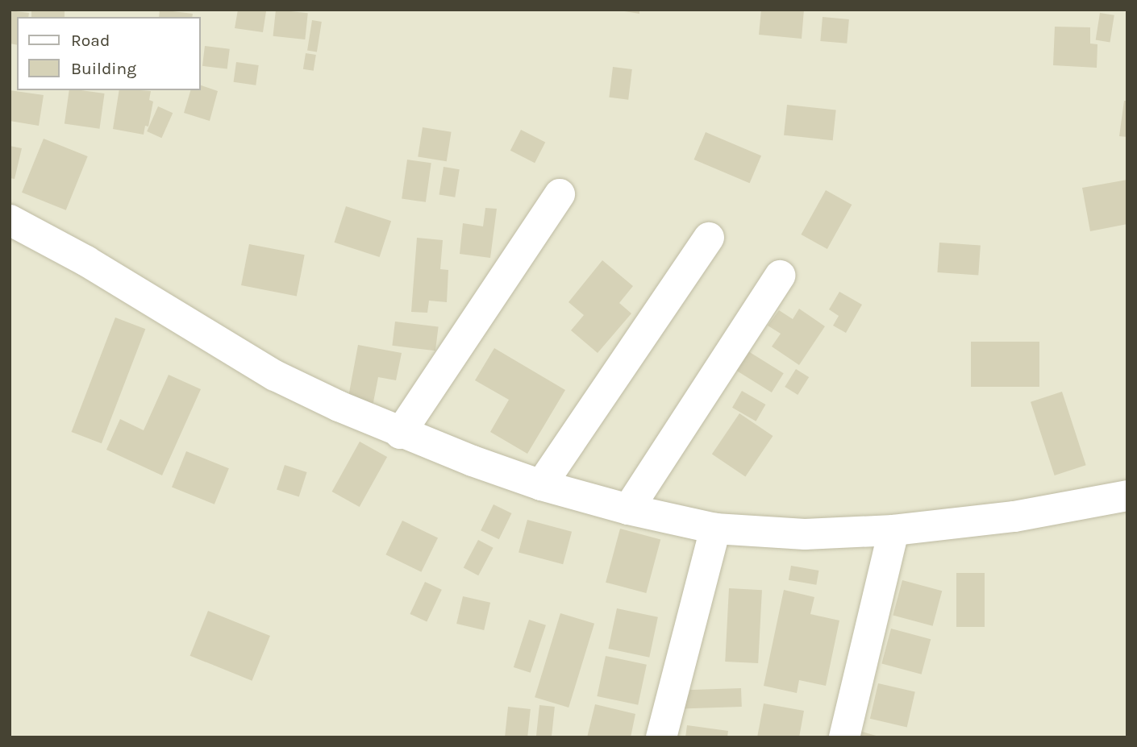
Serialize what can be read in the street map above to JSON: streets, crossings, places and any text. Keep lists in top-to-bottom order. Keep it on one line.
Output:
{"legend":["Road","Building"]}
